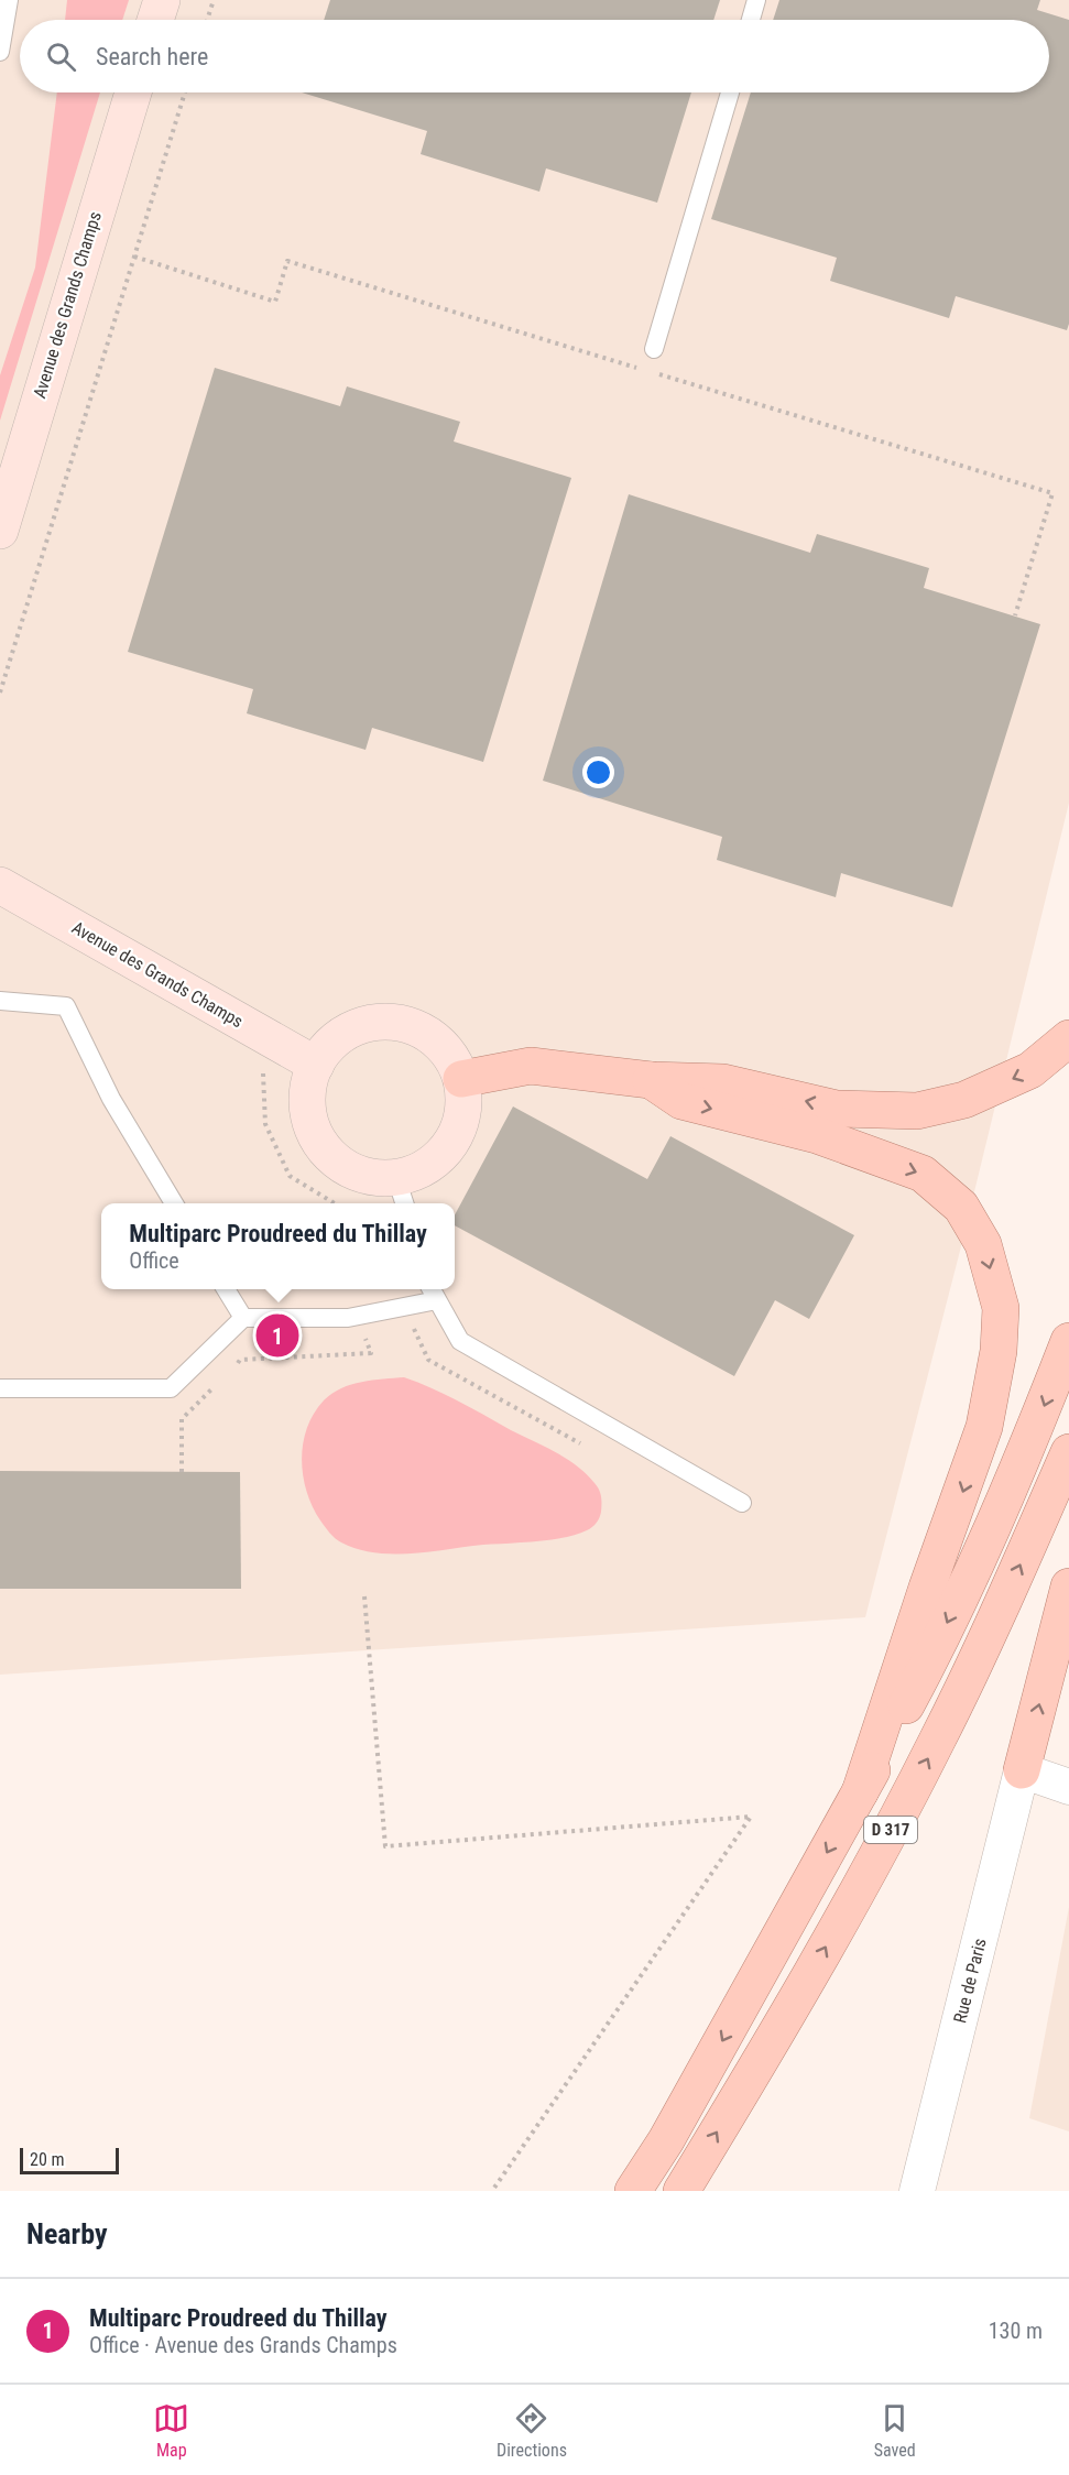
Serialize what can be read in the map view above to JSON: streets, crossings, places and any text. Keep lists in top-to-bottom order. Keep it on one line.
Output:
{"streets":{"main road":["Avenue des Grands Champs","D 317"],"street":["Rue de Paris"]},"scale_bar":"20 m","page":{"search":"Search here","popup":["Multiparc Proudreed du Thillay","Office"],"pins":"1","scale":"20 m","heading":"Nearby","list":[{"mark":"1","name":"Multiparc Proudreed du Thillay","note":"Office · Avenue des Grands Champs","value":"130 m"}],"nav":["Map","Directions","Saved"]}}
